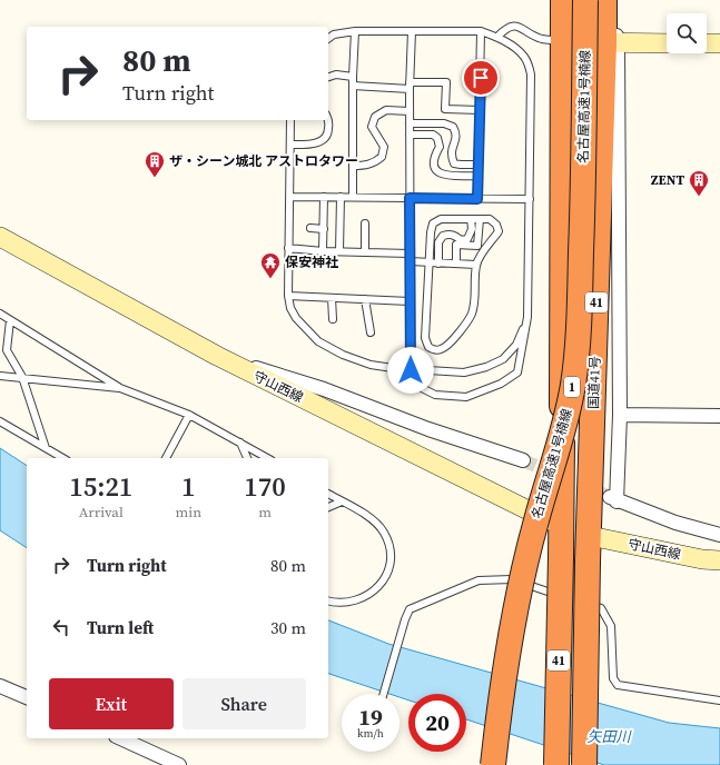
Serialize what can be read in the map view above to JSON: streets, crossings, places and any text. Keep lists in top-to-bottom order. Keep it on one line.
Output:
{"streets":{"highway":["名古屋高速1号楠線","41","国道41号","1"],"main road":["守山西線"]},"crossings":[["41","守山西線"],["国道41号","守山西線"]],"water":["矢田川"],"places":{"building":["ザ・シーン城北 アストロタワー","ZENT"],"temple":["保安神社"]},"page":{"turn":["80 m","Turn right"],"eta":["15:21","Arrival","1","min","170","m"],"list":[{"name":"Turn right","value":"80 m"},{"name":"Turn left","value":"30 m"}],"buttons":["Exit","Share"],"speed":"19 km/h","limit":"20"}}
